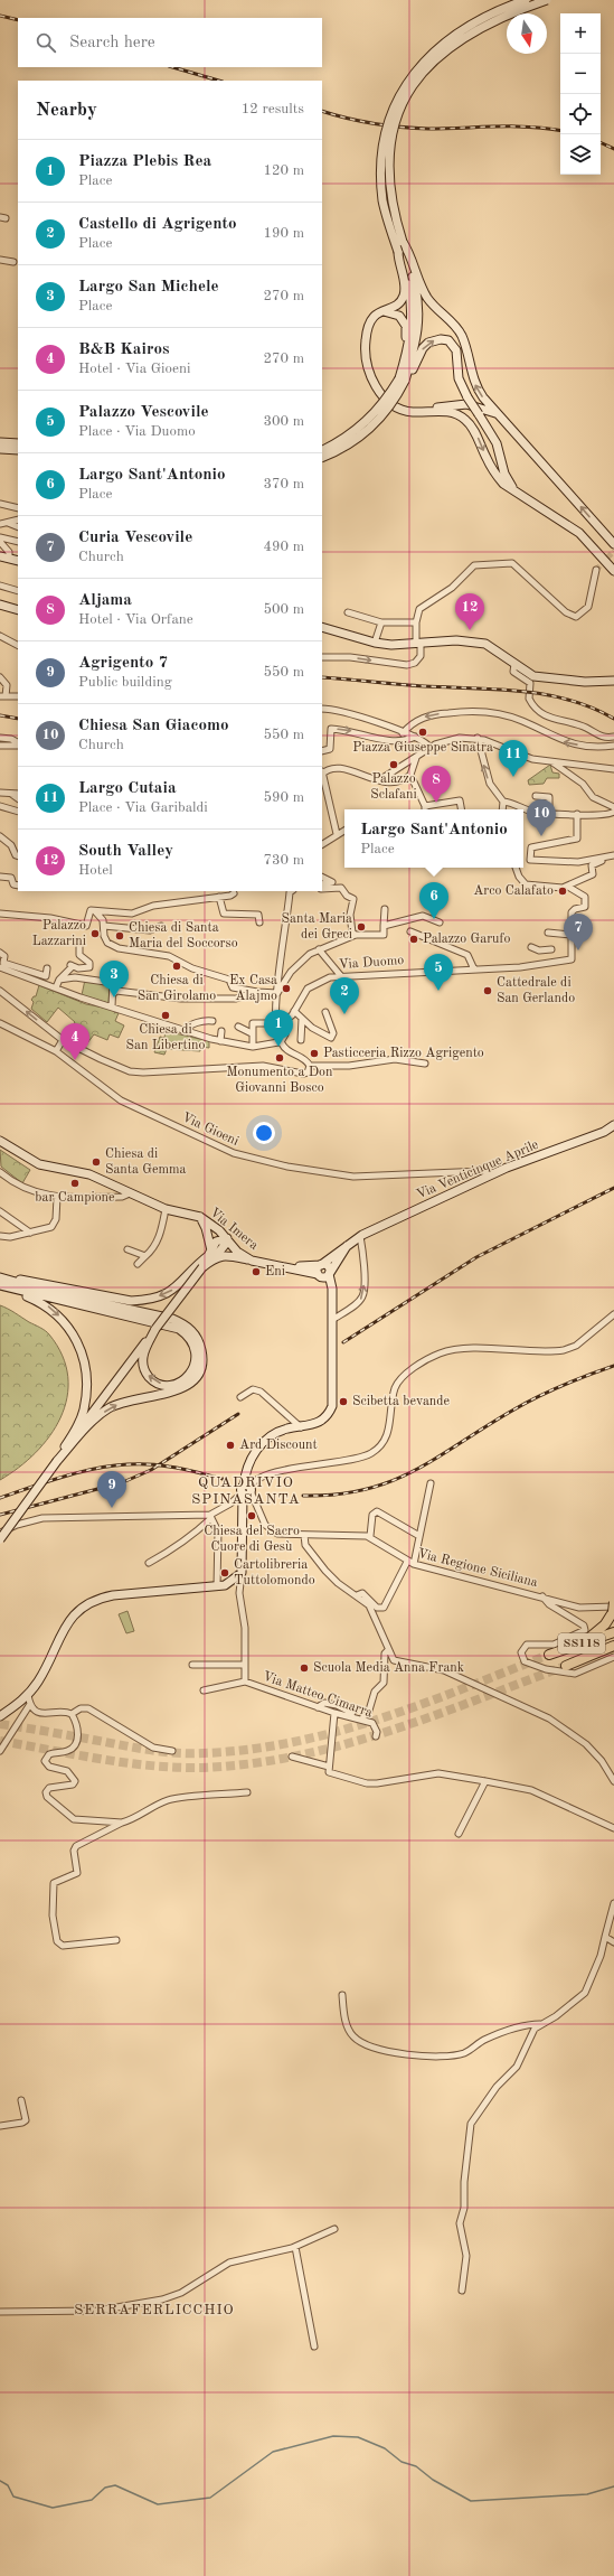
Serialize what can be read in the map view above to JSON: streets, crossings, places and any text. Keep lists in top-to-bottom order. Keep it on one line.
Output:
{"streets":{"main road":["Via Venticinque Aprile","Via Imera","SS118"],"street":["Via Duomo","Via Gioeni","Via Regione Siciliana","Via Matteo Cimarra"]},"crossings":[["Via Gioeni","Via Venticinque Aprile"],["Via Venticinque Aprile","Via Imera"]],"districts":["QUADRIVIO SPINASANTA","SERRAFERLICCHIO"],"places":["Piazza Giuseppe Sinatra","Palazzo Sclafani","Arco Calafato","Santa Maria dei Greci","Palazzo Lazzarini","Chiesa di Santa Maria del Soccorso","Palazzo Garufo","Chiesa di San Girolamo","Ex Casa Alajmo","Cattedrale di San Gerlando","Chiesa di San Libertino","Pasticceria Rizzo Agrigento","Monumento a Don Giovanni Bosco","Chiesa di Santa Gemma","bar Campione","Eni","Scibetta bevande","Ard Discount","Chiesa del Sacro Cuore di Gesù","Cartolibreria Tuttolomondo","Scuola Media Anna Frank"],"north":"bottom","page":{"map_buttons":["+","−"],"search":"Search here","heading":["Nearby","12 results"],"list":[{"mark":"1","name":"Piazza Plebis Rea","note":"Place","value":"120 m"},{"mark":"2","name":"Castello di Agrigento","note":"Place","value":"190 m"},{"mark":"3","name":"Largo San Michele","note":"Place","value":"270 m"},{"mark":"4","name":"B&B Kairos","note":"Hotel · Via Gioeni","value":"270 m"},{"mark":"5","name":"Palazzo Vescovile","note":"Place · Via Duomo","value":"300 m"},{"mark":"6","name":"Largo Sant'Antonio","note":"Place","value":"370 m"},{"mark":"7","name":"Curia Vescovile","note":"Church","value":"490 m"},{"mark":"8","name":"Aljama","note":"Hotel · Via Orfane","value":"500 m"},{"mark":"9","name":"Agrigento 7","note":"Public building","value":"550 m"},{"mark":"10","name":"Chiesa San Giacomo","note":"Church","value":"550 m"},{"mark":"11","name":"Largo Cutaia","note":"Place · Via Garibaldi","value":"590 m"},{"mark":"12","name":"South Valley","note":"Hotel","value":"730 m"}],"pins":["12","11","8","10","6","7","5","3","2","1","4","9"],"popup":["Largo Sant'Antonio","Place"]}}
